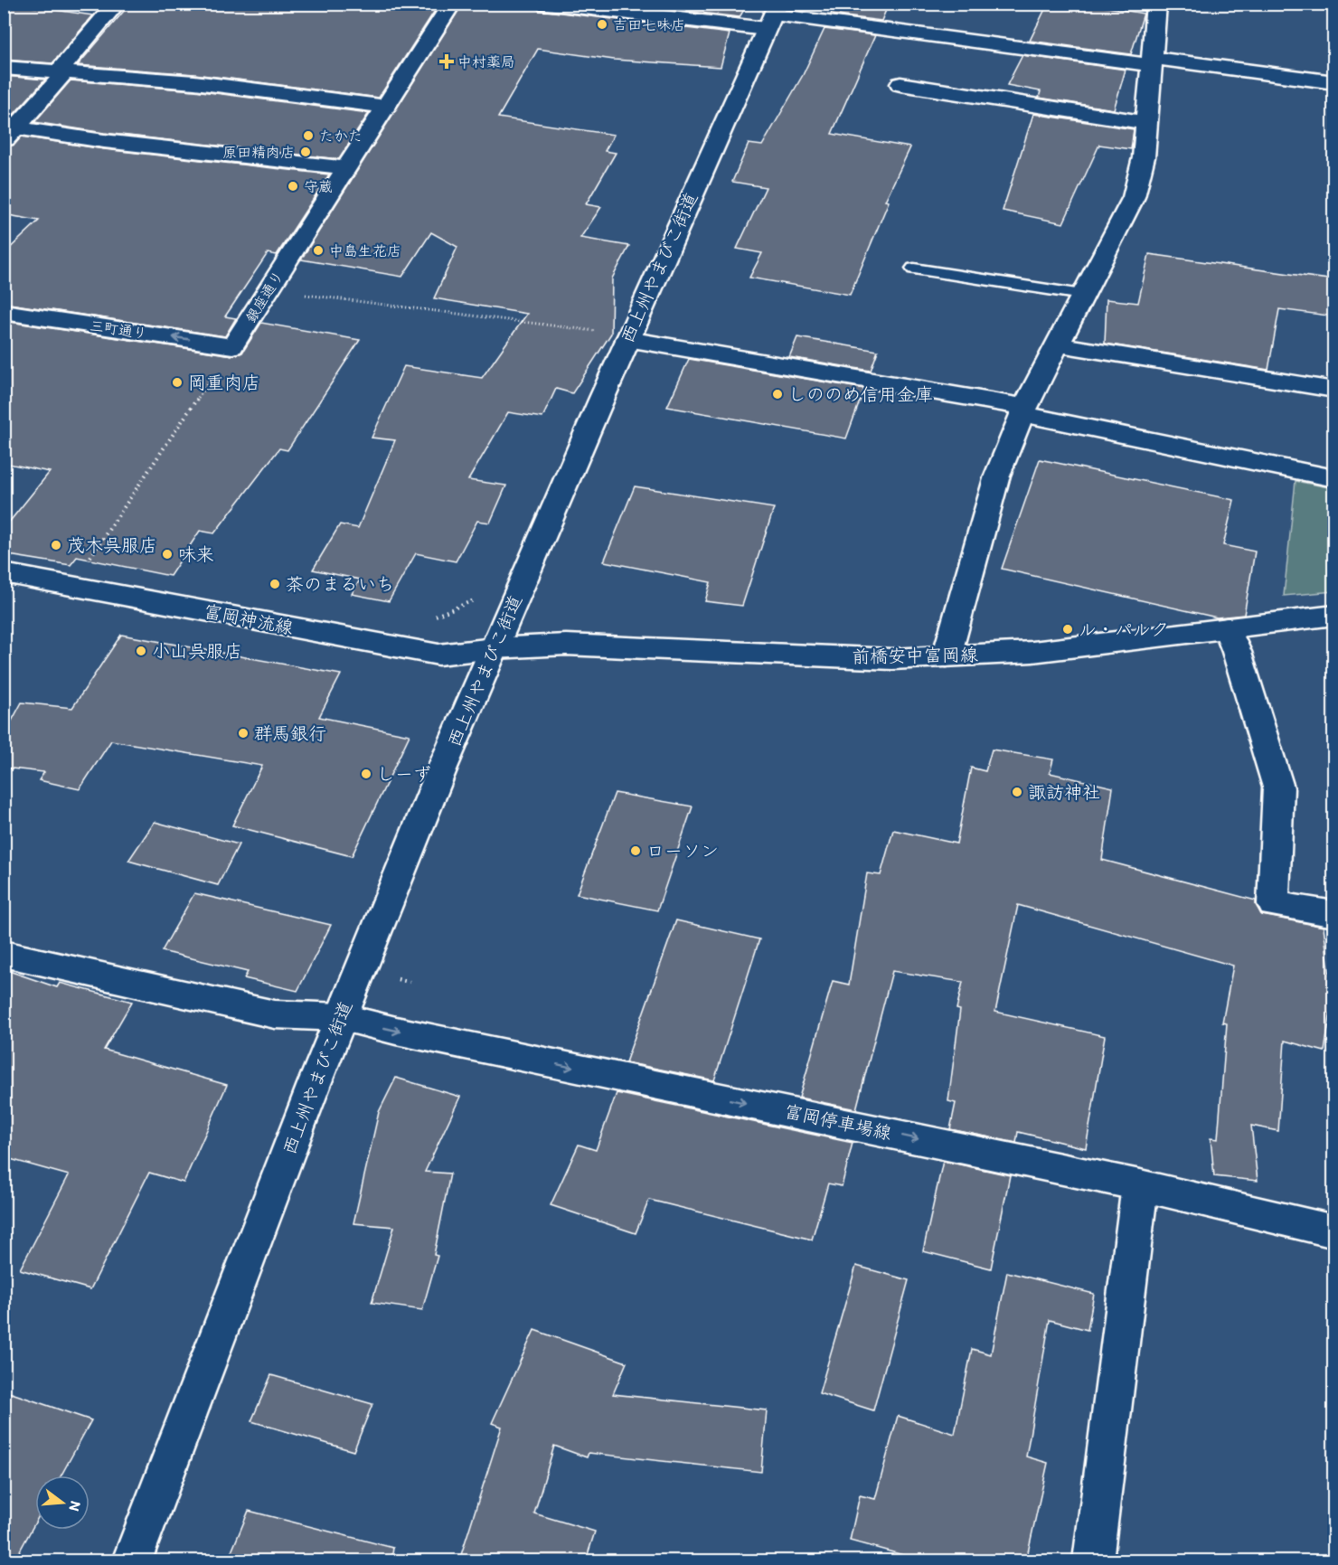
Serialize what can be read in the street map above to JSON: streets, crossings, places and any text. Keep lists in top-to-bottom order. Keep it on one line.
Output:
{"streets":{"main road":["西上州やまびこ街道","銀座通り","三町通り","富岡神流線","前橋安中富岡線","富岡停車場線"]},"crossings":[["西上州やまびこ街道","富岡神流線"],["西上州やまびこ街道","前橋安中富岡線"],["西上州やまびこ街道","富岡停車場線"],["銀座通り","三町通り"],["富岡神流線","前橋安中富岡線"]],"one_way":["富岡停車場線"],"places":{"other":["吉田七味店","たかた","原田精肉店","守蔵","中島生花店","岡重肉店","しののめ信用金庫","茂木呉服店","味来","茶のまるいち","ル・パルク","小山呉服店","群馬銀行","しーず","諏訪神社","ローソン"],"health":["中村薬局"]},"north":"right"}
